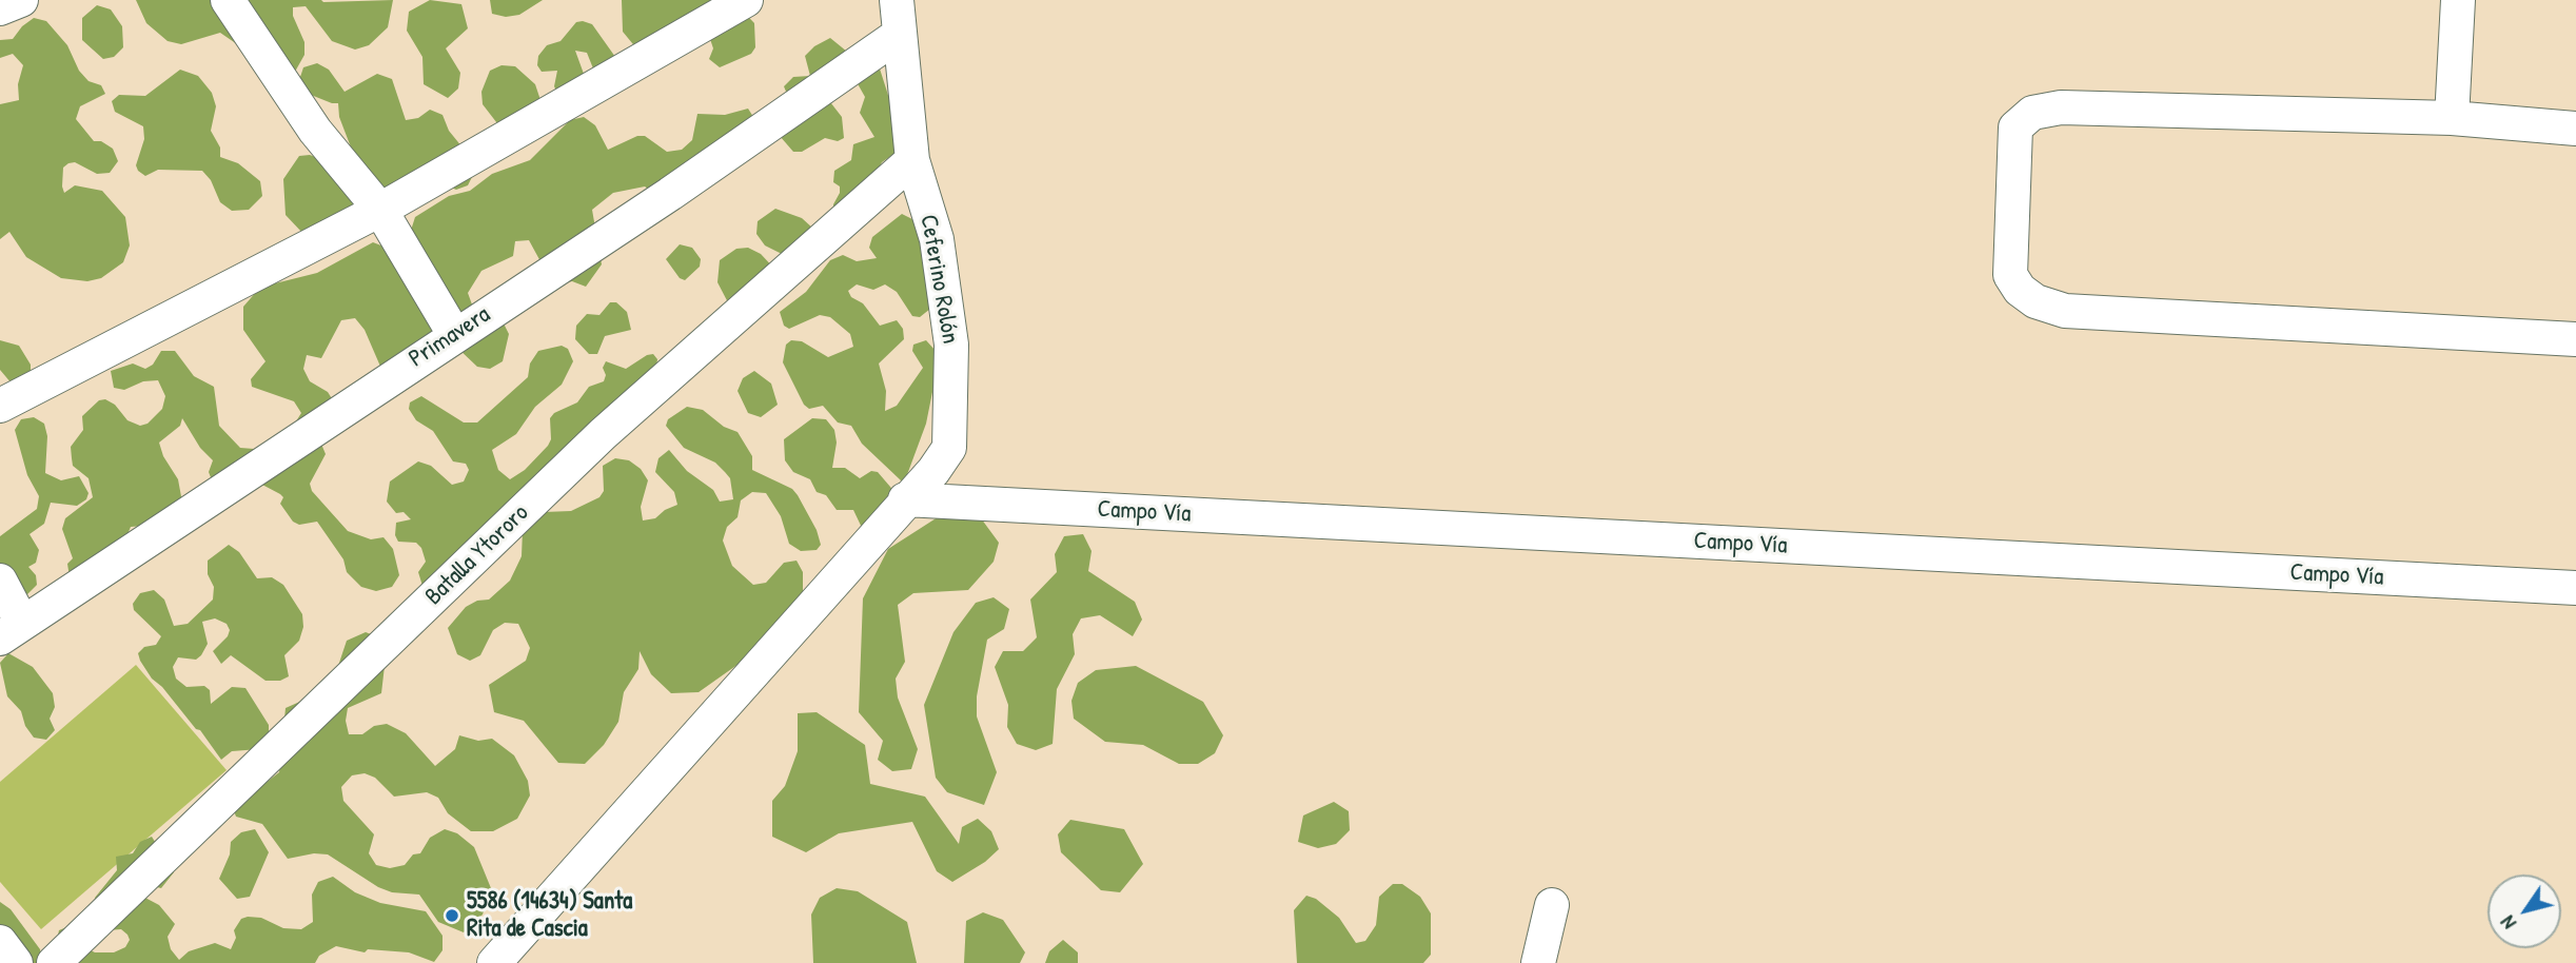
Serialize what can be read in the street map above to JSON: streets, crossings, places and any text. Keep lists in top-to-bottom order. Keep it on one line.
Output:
{"streets":{"street":["Ceferino Rolón","Primavera","Campo Vía","Batalla Ytororo"]},"crossings":[["Ceferino Rolón","Primavera"],["Ceferino Rolón","Campo Vía"],["Ceferino Rolón","Batalla Ytororo"]],"places":["5586 (14634) Santa Rita de Cascia"],"north":"bottom left"}
